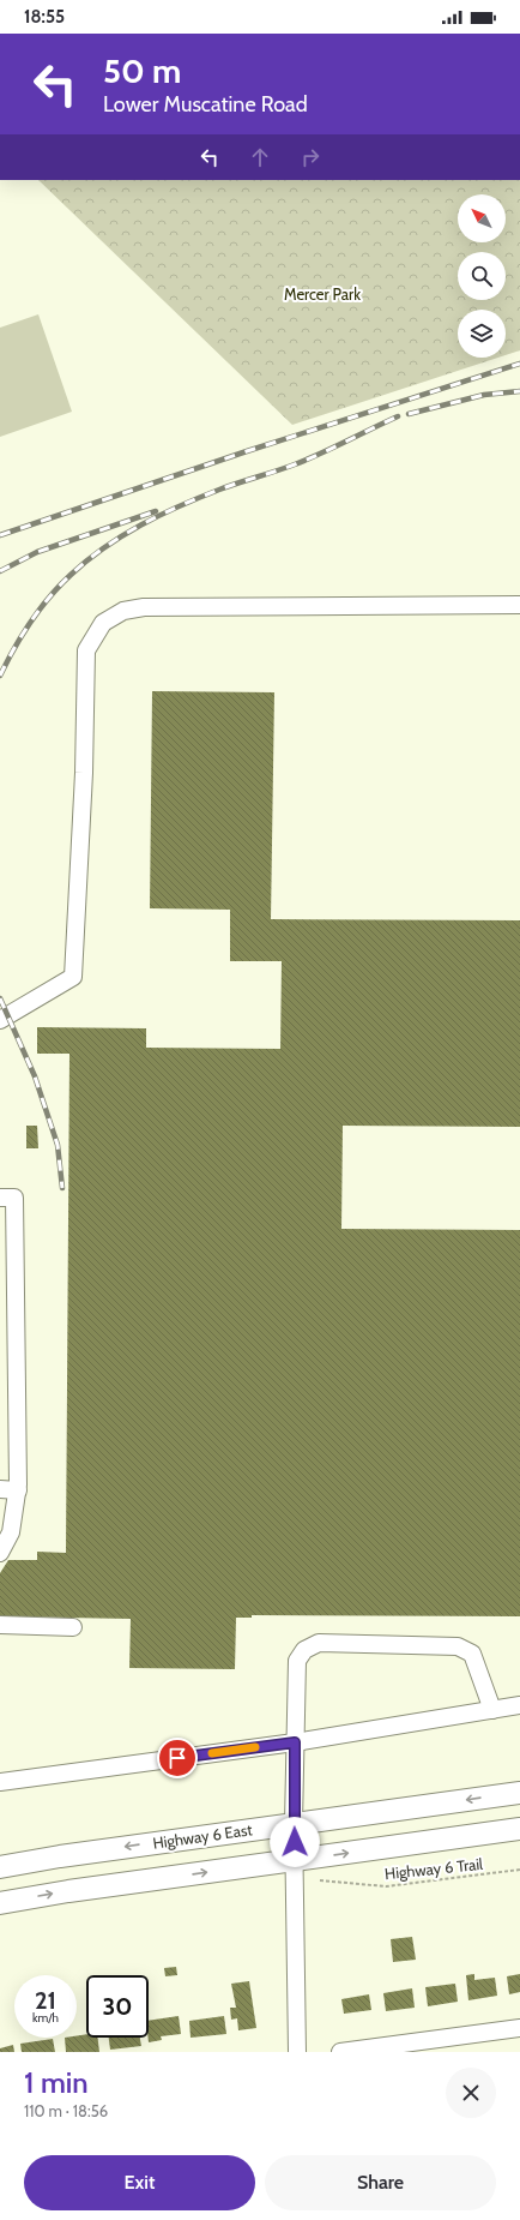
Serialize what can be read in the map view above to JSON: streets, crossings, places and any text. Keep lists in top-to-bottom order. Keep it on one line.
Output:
{"streets":{"main road":["Highway 6 East"],"path":["Highway 6 Trail"]},"parks":["Mercer Park"],"north":"top left","page":{"status":"18:55","turn":["50 m","Lower Muscatine Road"],"speed":"21 km/h","limit":"30","heading":["1 min","110 m · 18:56"],"buttons":["Exit","Share"]}}
